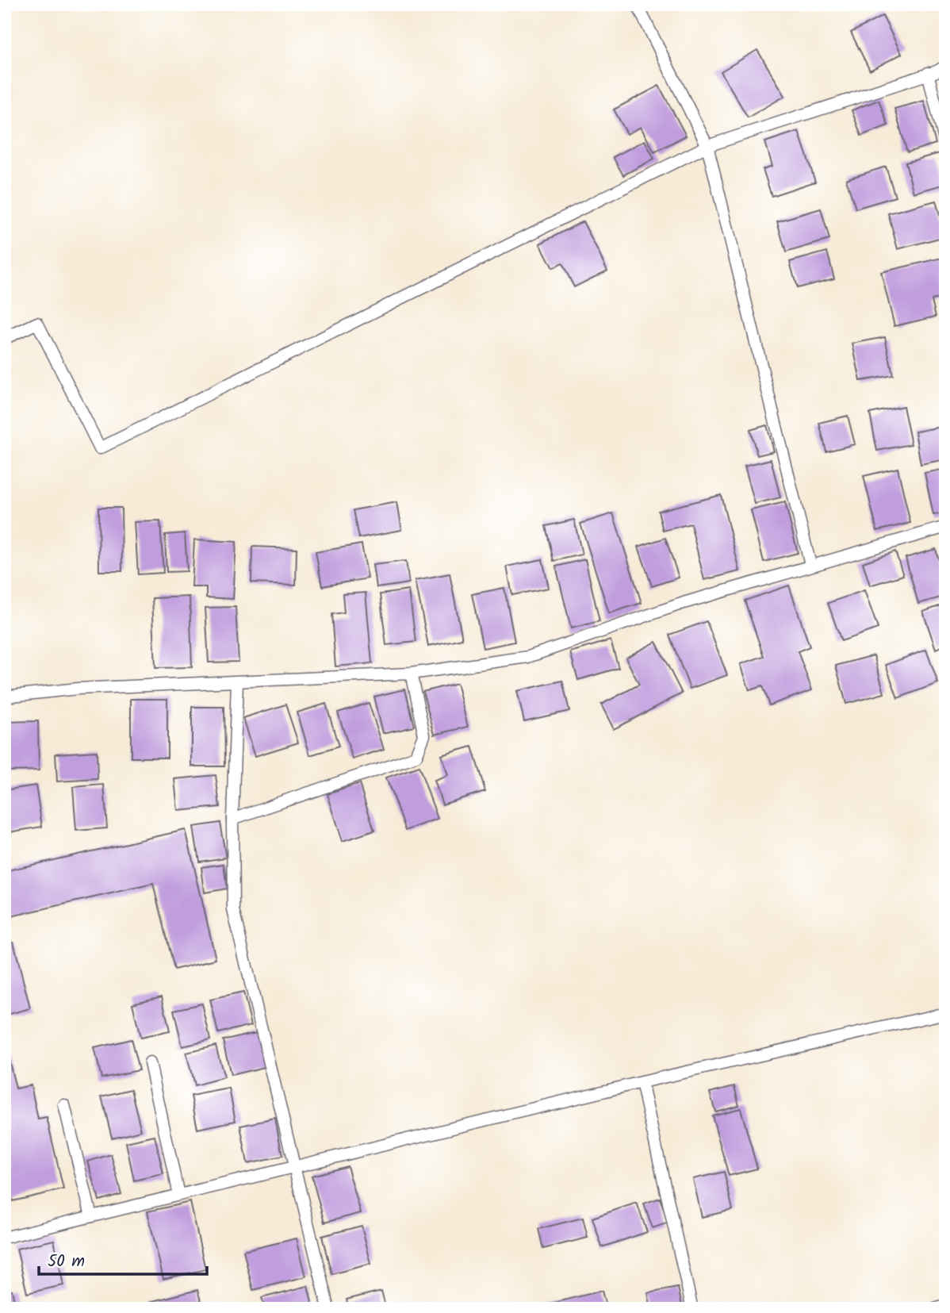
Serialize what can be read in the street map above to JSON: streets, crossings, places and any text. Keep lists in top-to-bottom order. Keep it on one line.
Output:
{"scale_bar":"50 m"}
